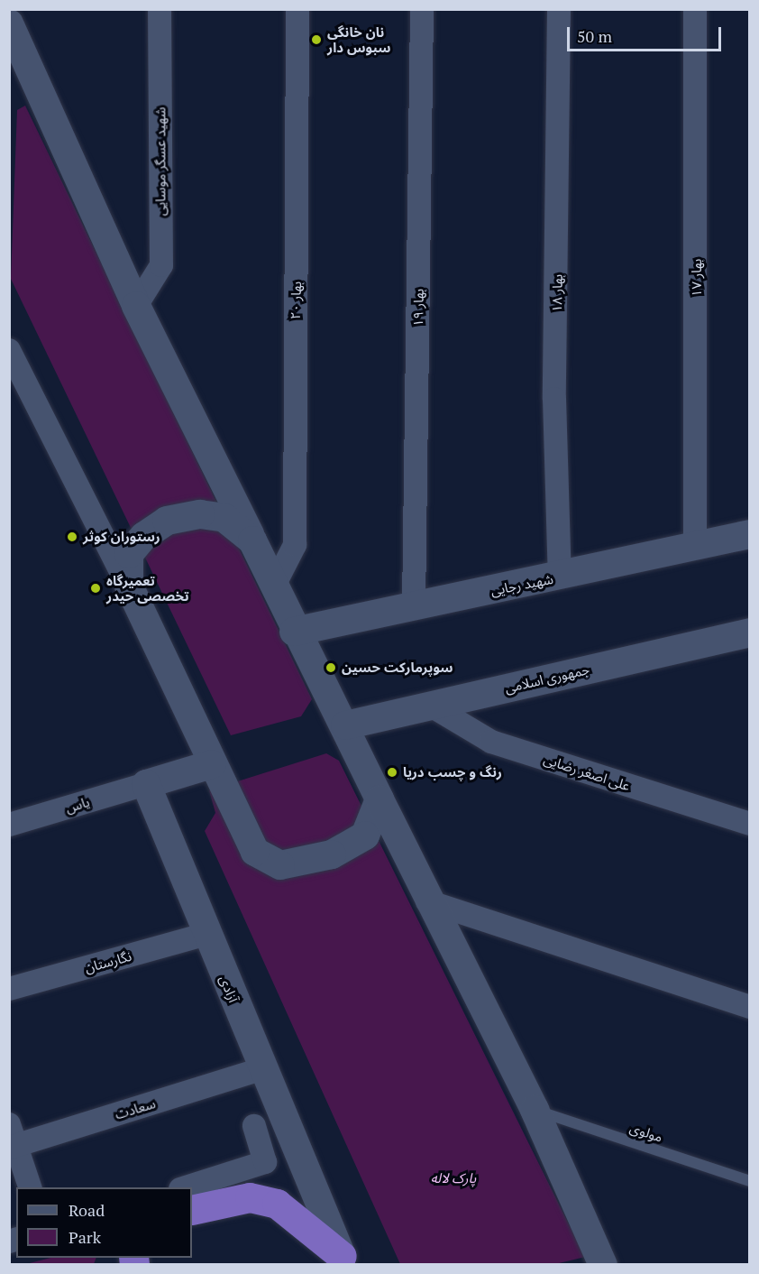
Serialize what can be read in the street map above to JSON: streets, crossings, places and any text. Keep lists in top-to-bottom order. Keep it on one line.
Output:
{"streets":{"street":["شهید عسگر موسایی","بهار ۱۷","بهار ۱۸","بهار ۲۰","بهار ۱۹","شهید رجایی","جمهوری اسلامی","علی اصغر رضایی","یاس","نگارستان","آزادی","سعادت"],"lane":["مولوی"]},"crossings":[["بهار ۱۷","شهید رجایی"],["بهار ۱۸","شهید رجایی"],["بهار ۱۹","شهید رجایی"],["جمهوری اسلامی","علی اصغر رضایی"],["یاس","آزادی"],["نگارستان","آزادی"],["آزادی","سعادت"]],"parks":["پارک لاله"],"places":["نان خانگی سبوس دار","رستوران کوثر","تعمیرگاه تخصصی حیدر","سوپرمارکت حسین","رنگ و چسب دریا"],"legend":["Road","Park"],"scale_bar":"50 m"}
